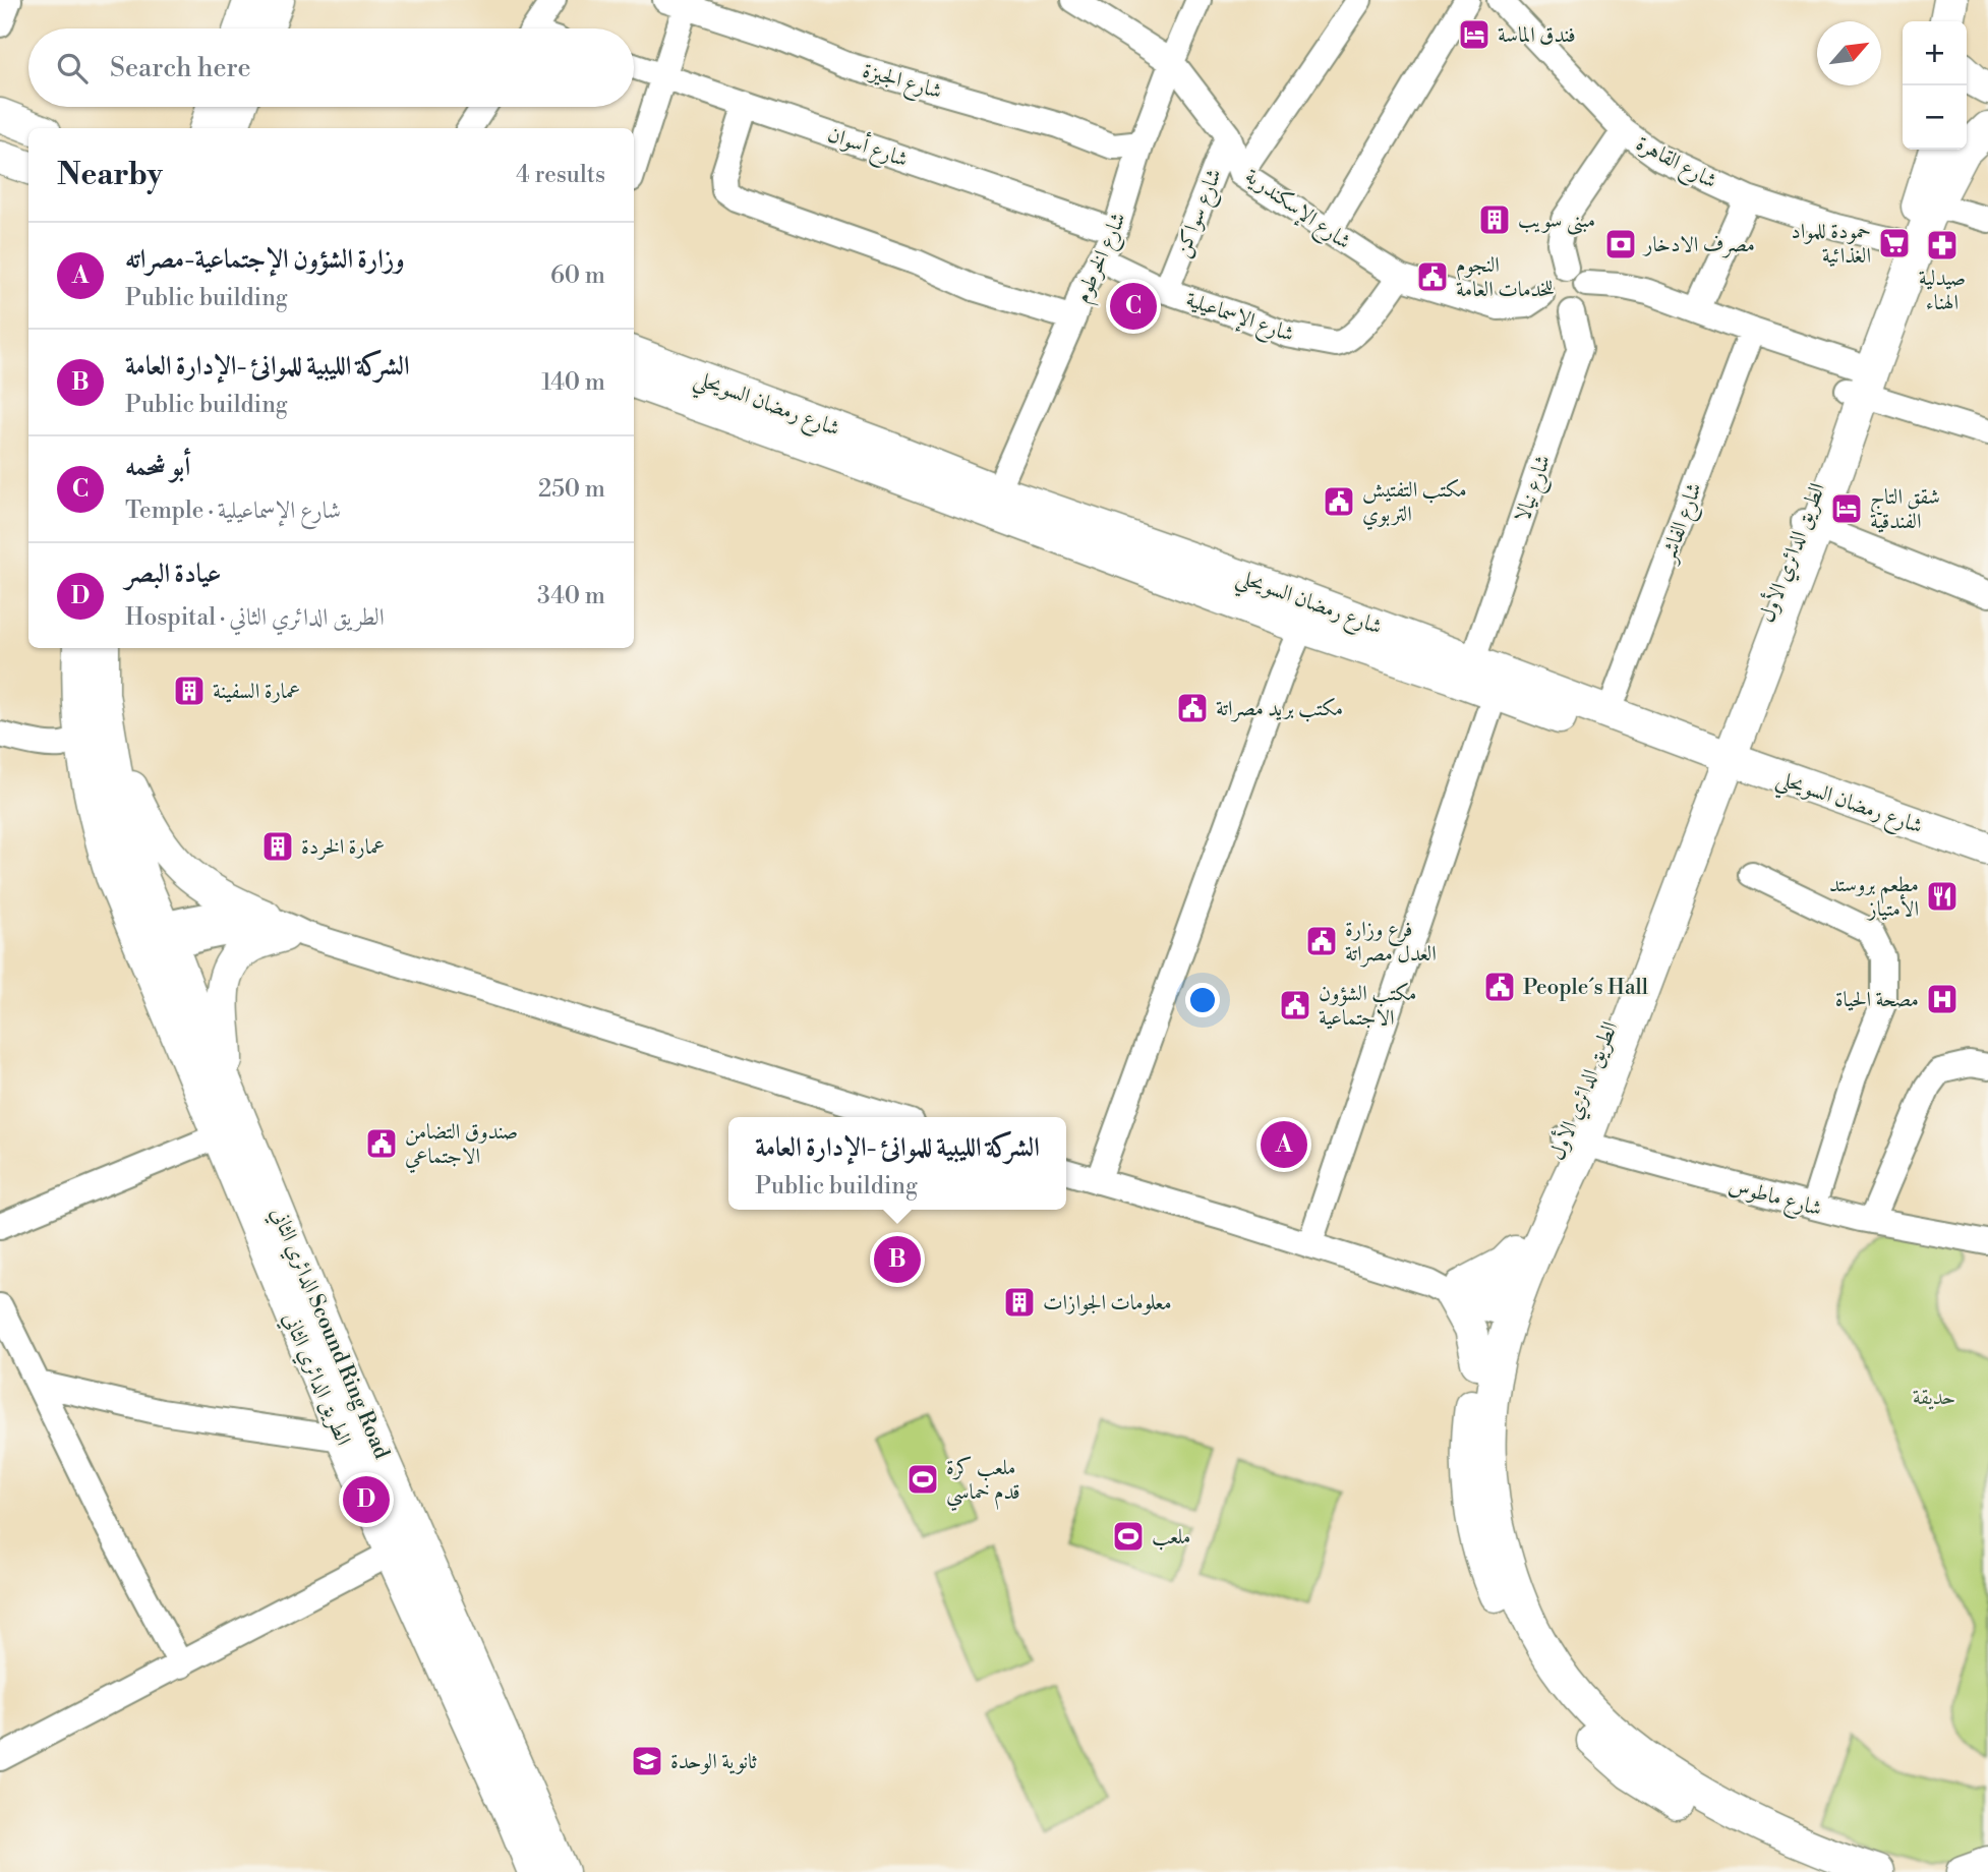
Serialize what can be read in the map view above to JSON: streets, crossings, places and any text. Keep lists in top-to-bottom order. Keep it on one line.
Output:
{"streets":{"main road":["شارع رمضان السويحلي","الطريق الدائري الأول","الدائري الثاني Scound Ring Road","الطريق الدائري الثاني"],"street":["شارع الجيزة","شارع أسوان","شارع القاهرة","شارع الإسكندرية","شارع سواكن","شارع الخرطوم","شارع الإسماعيلية","شارع نيالا","شارع الفاشر","شارع ماطوس"]},"crossings":[["شارع الجيزة","شارع الخرطوم"],["شارع أسوان","شارع الخرطوم"],["شارع الإسكندرية","شارع سواكن"],["شارع الإسكندرية","شارع الخرطوم"],["شارع الإسكندرية","شارع الإسماعيلية"],["شارع الإسكندرية","شارع نيالا"],["شارع سواكن","شارع الإسماعيلية"],["شارع الخرطوم","شارع الإسماعيلية"],["شارع الخرطوم","شارع رمضان السويحلي"],["شارع رمضان السويحلي","شارع نيالا"],["شارع رمضان السويحلي","شارع الفاشر"],["شارع رمضان السويحلي","الطريق الدائري الأول"],["الطريق الدائري الأول","شارع ماطوس"],["الدائري الثاني Scound Ring Road","الطريق الدائري الثاني"]],"parks":["حديقة"],"places":{"hotel":["فندق الماسة","شقق التاج الفندقية"],"building":["مبنى سويب","عمارة السفينة","عمارة الخردة","معلومات الجوازات"],"supermarket":["حمودة للمواد الغذائية"],"bank":["مصرف الادخار"],"pharmacy":["صيدلية الهناء"],"public building":["النجوم للخدمات العامة","مكتب التفتيش التربوي","مكتب بريد مصراتة","فرع وزارة العدل مصراتة","People´s Hall","مكتب الشؤون الاجتماعية","صندوق التضامن الاجتماعي"],"restaurant":["مطعم بروستد الأمتياز"],"hospital":["مصحة الحياة"],"sports":["ملعب كرة قدم خماسي","ملعب"],"school or university":["ثانوية الوحدة"]},"north":"top right","page":{"map_buttons":["+","−"],"search":"Search here","heading":["Nearby","4 results"],"list":[{"mark":"A","name":"وزارة الشؤون الإجتماعية-مصراته","note":"Public building","value":"60 m"},{"mark":"B","name":"الشركة الليبية للموانئ -الإدارة العامة","note":"Public building","value":"140 m"},{"mark":"C","name":"أبو شحمه","note":"Temple · شارع الإسماعيلية","value":"250 m"},{"mark":"D","name":"عيادة البصر","note":"Hospital · الطريق الدائري الثاني","value":"340 m"}],"pins":["C","A","B","D"],"popup":["الشركة الليبية للموانئ -الإدارة العامة","Public building"]}}
